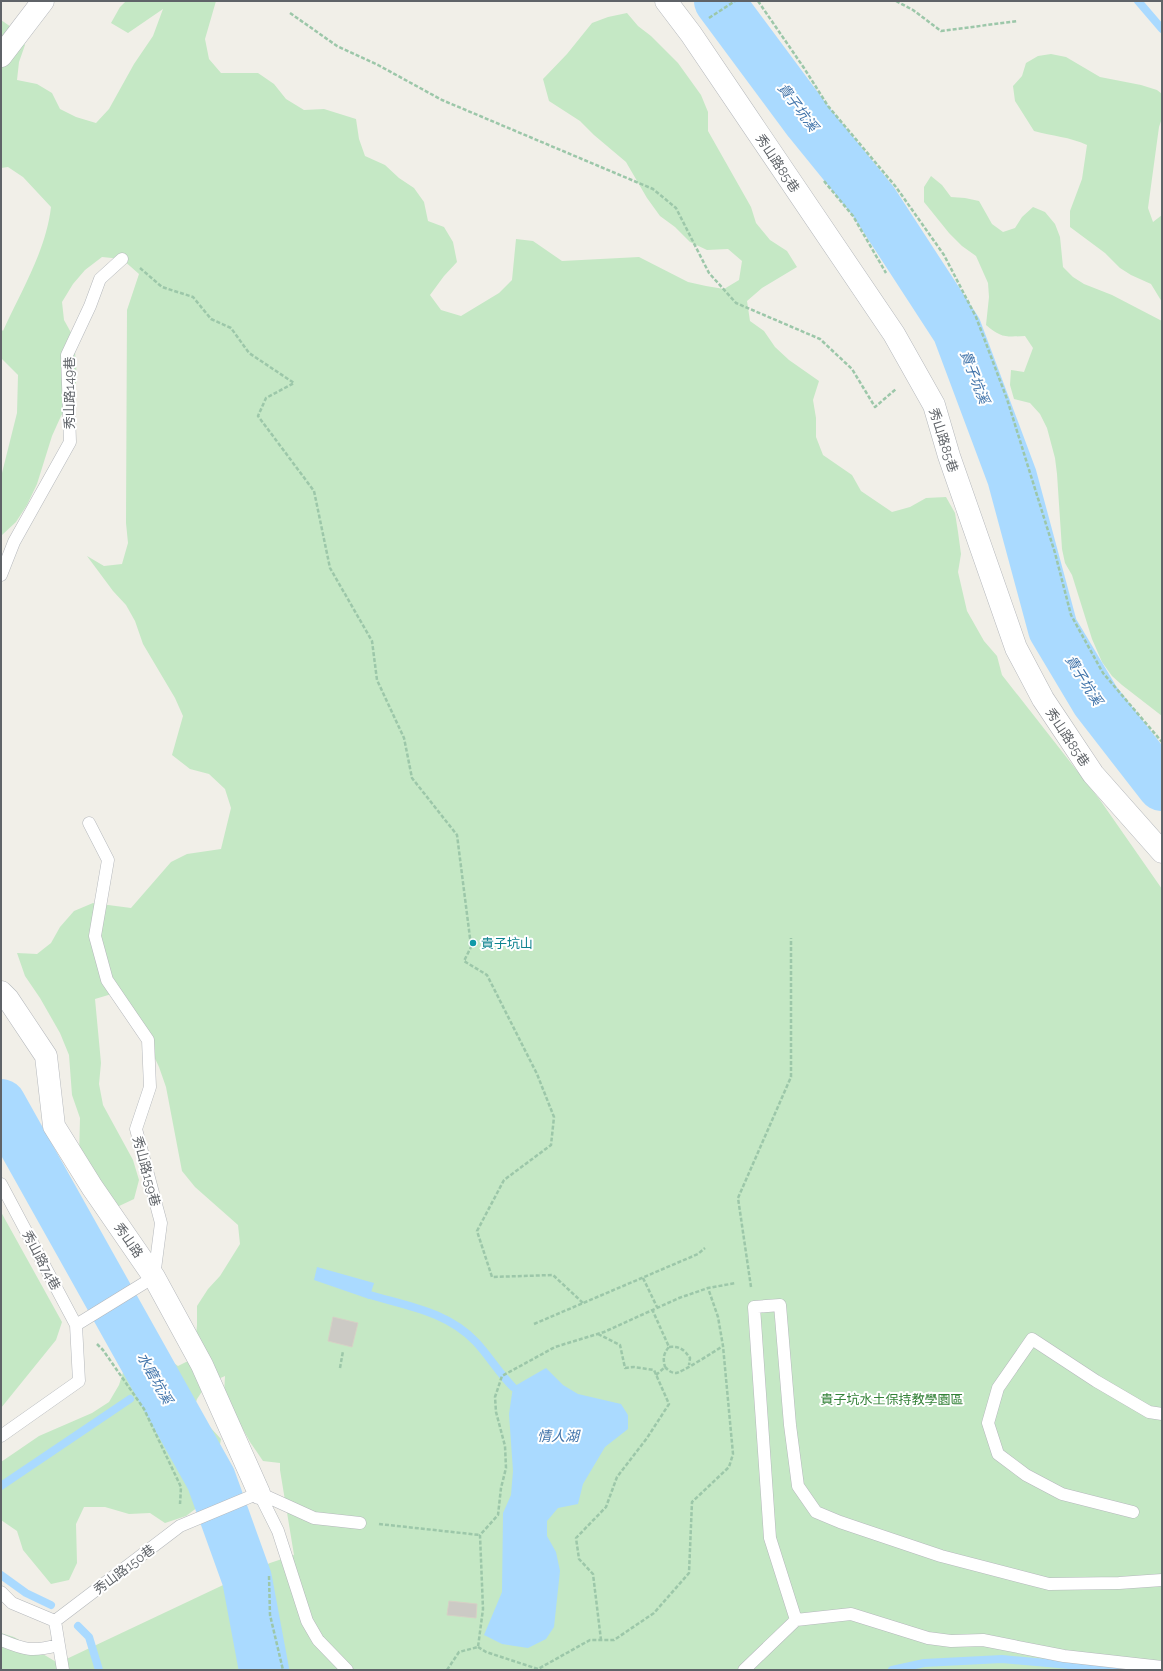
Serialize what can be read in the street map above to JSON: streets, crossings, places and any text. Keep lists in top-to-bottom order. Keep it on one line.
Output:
{"streets":{"street":["秀山路85巷","秀山路"],"lane":["秀山路149巷","秀山路159巷","秀山路74巷","秀山路150巷"]},"crossings":[["秀山路159巷","秀山路"],["秀山路","秀山路150巷"]],"water":["貴子坑溪","水磨坑溪","情人湖"],"parks":["貴子坑水土保持教學園區"],"places":["貴子坑山"]}
